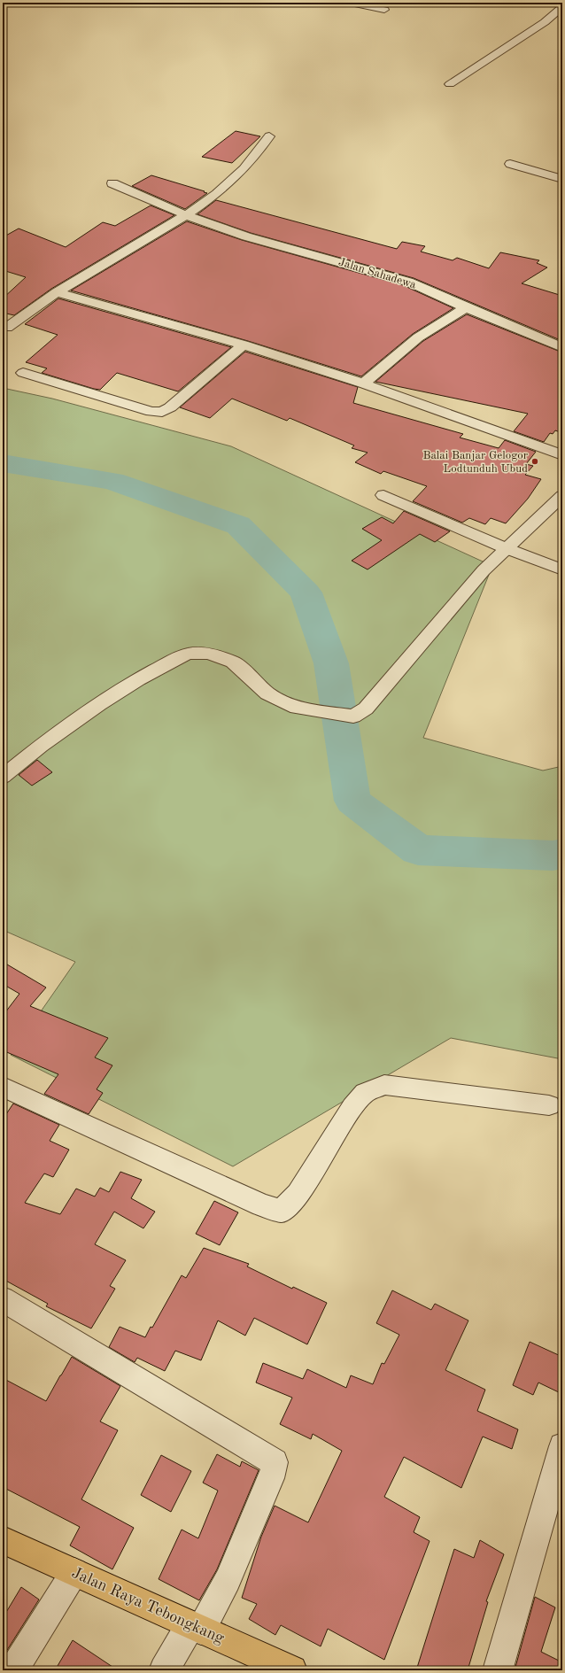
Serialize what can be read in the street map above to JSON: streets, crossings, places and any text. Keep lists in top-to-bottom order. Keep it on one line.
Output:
{"streets":{"main road":["Jalan Raya Tebongkang"],"street":["Jalan Sahadewa"]},"places":["Balai Banjar Gelogor Lodtunduh Ubud"]}
